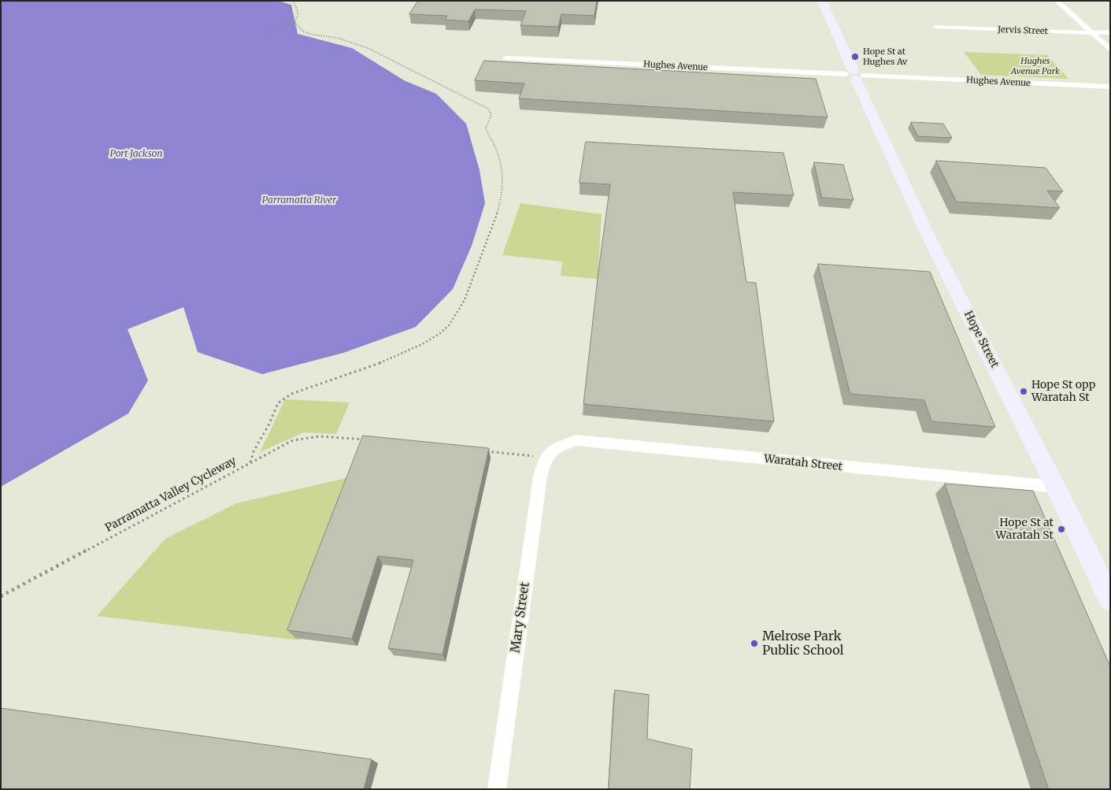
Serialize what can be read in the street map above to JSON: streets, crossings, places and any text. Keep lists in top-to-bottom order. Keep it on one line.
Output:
{"streets":{"street":["Jervis Street","Hughes Avenue","Hope Street","Waratah Street","Mary Street"],"path":["Parramatta Valley Cycleway"]},"crossings":[["Hughes Avenue","Hope Street"],["Hope Street","Waratah Street"],["Waratah Street","Mary Street"]],"water":["Port Jackson","Parramatta River"],"parks":["Hughes Avenue Park"],"places":["Hope St at Hughes Av","Hope St opp Waratah St","Hope St at Waratah St","Melrose Park Public School"]}
